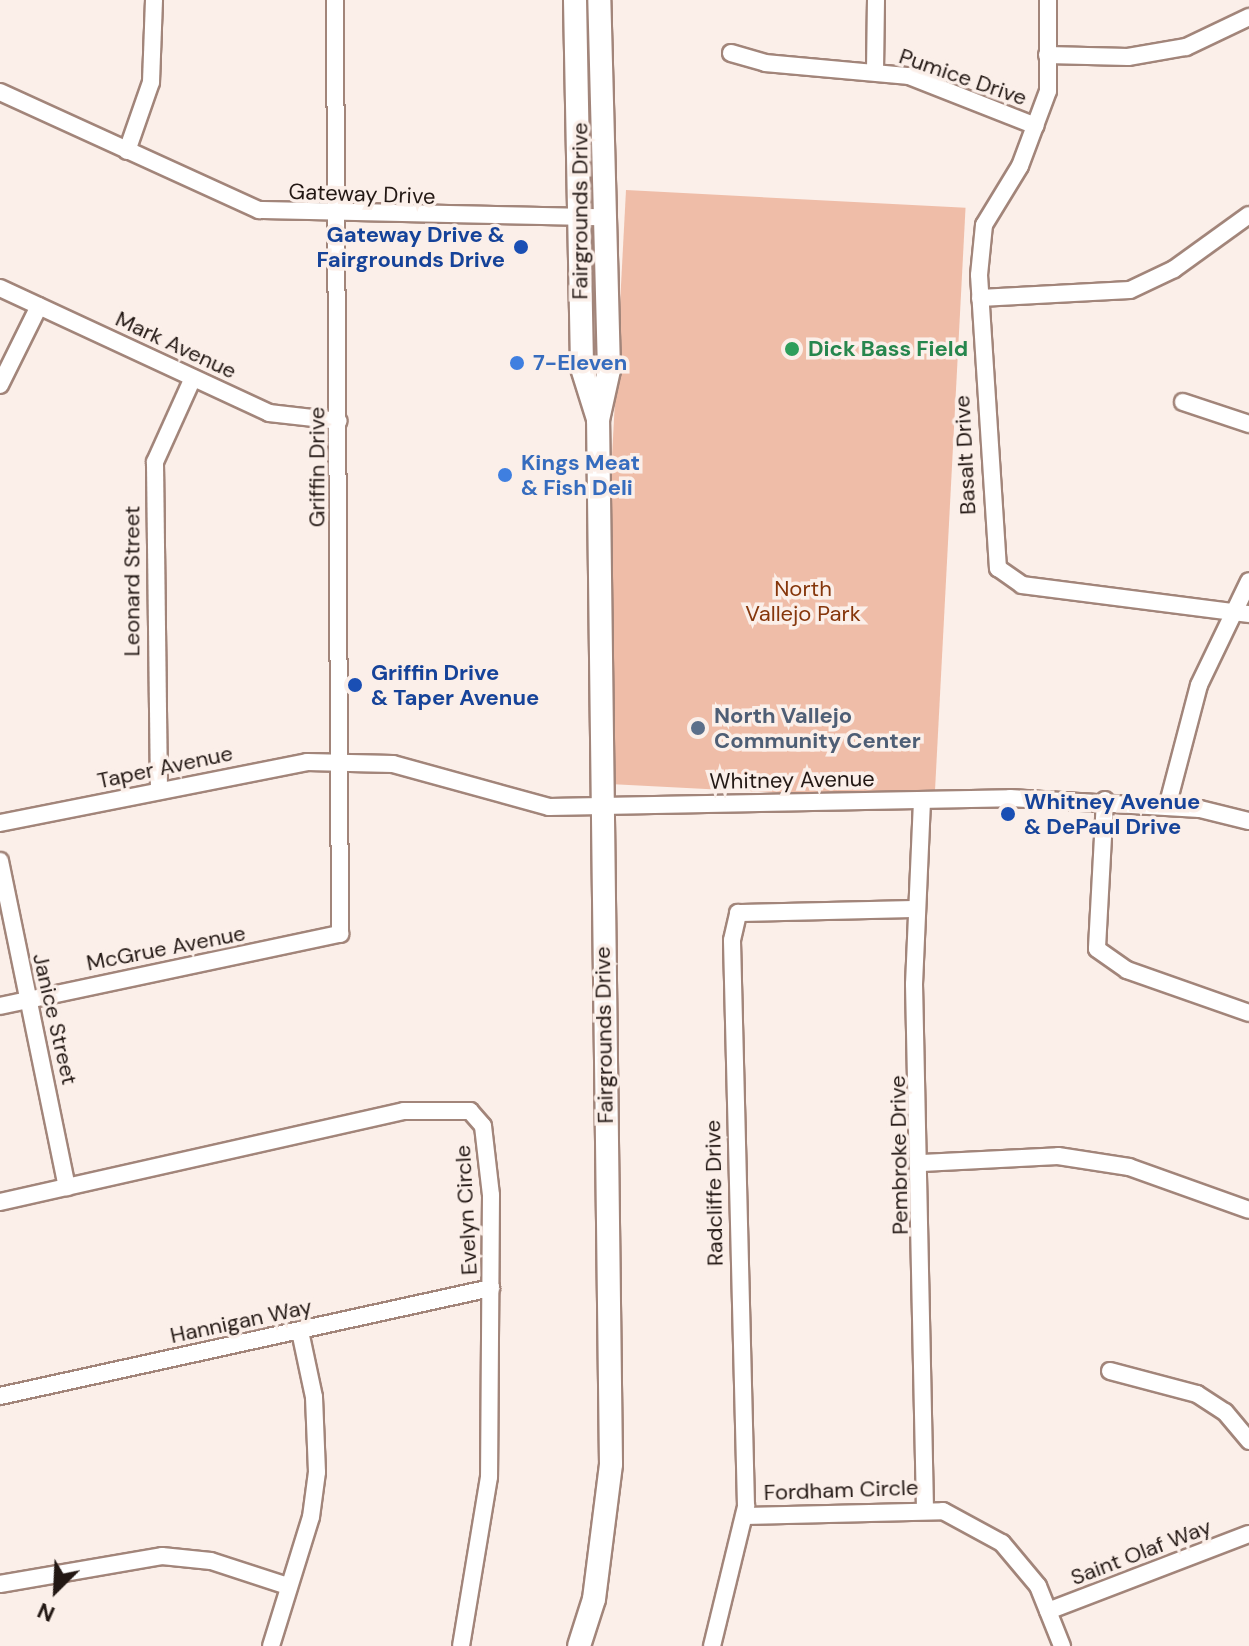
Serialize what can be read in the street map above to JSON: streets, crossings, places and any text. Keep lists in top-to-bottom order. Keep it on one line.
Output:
{"streets":{"main road":["Fairgrounds Drive"],"street":["Pumice Drive","Gateway Drive","Mark Avenue","Basalt Drive","Griffin Drive","Leonard Street","Taper Avenue","Whitney Avenue","McGrue Avenue","Janice Street","Pembroke Drive","Radcliffe Drive","Evelyn Circle","Hannigan Way","Fordham Circle","Saint Olaf Way"]},"crossings":[["Pumice Drive","Basalt Drive"],["Gateway Drive","Fairgrounds Drive"],["Gateway Drive","Griffin Drive"],["Fairgrounds Drive","Whitney Avenue"],["Mark Avenue","Griffin Drive"],["Mark Avenue","Leonard Street"],["Griffin Drive","Taper Avenue"],["Griffin Drive","Whitney Avenue"],["Griffin Drive","McGrue Avenue"],["Leonard Street","Taper Avenue"],["Taper Avenue","Whitney Avenue"],["Whitney Avenue","Pembroke Drive"],["McGrue Avenue","Janice Street"],["Janice Street","Evelyn Circle"],["Pembroke Drive","Radcliffe Drive"],["Pembroke Drive","Fordham Circle"],["Radcliffe Drive","Fordham Circle"],["Evelyn Circle","Hannigan Way"],["Fordham Circle","Saint Olaf Way"]],"parks":["North Vallejo Park"],"places":["Gateway Drive & Fairgrounds Drive","Dick Bass Field","7-Eleven","Kings Meat & Fish Deli","Griffin Drive & Taper Avenue","North Vallejo Community Center","Whitney Avenue & DePaul Drive"],"north":"bottom left"}
